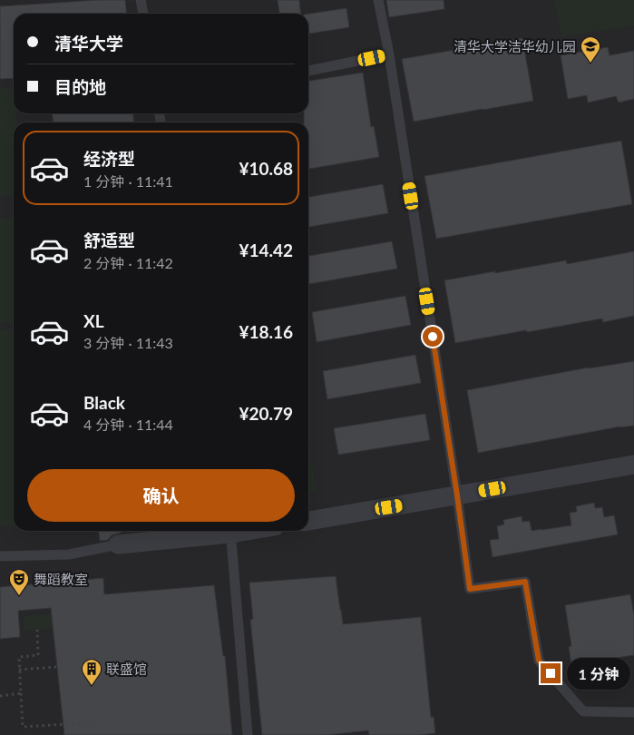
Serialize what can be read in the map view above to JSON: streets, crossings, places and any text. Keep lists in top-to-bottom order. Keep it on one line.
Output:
{"places":{"school or university":["清华大学洁华幼儿园"],"theatre":["舞蹈教室"],"building":["联盛馆"]},"page":{"banner":["清华大学","目的地"],"list":[{"name":"经济型","note":"1 分钟 · 11:41","value":"¥10.68"},{"name":"舒适型","note":"2 分钟 · 11:42","value":"¥14.42"},{"name":"XL","note":"3 分钟 · 11:43","value":"¥18.16"},{"name":"Black","note":"4 分钟 · 11:44","value":"¥20.79"}],"buttons":"确认","bubble":"1 分钟"}}
